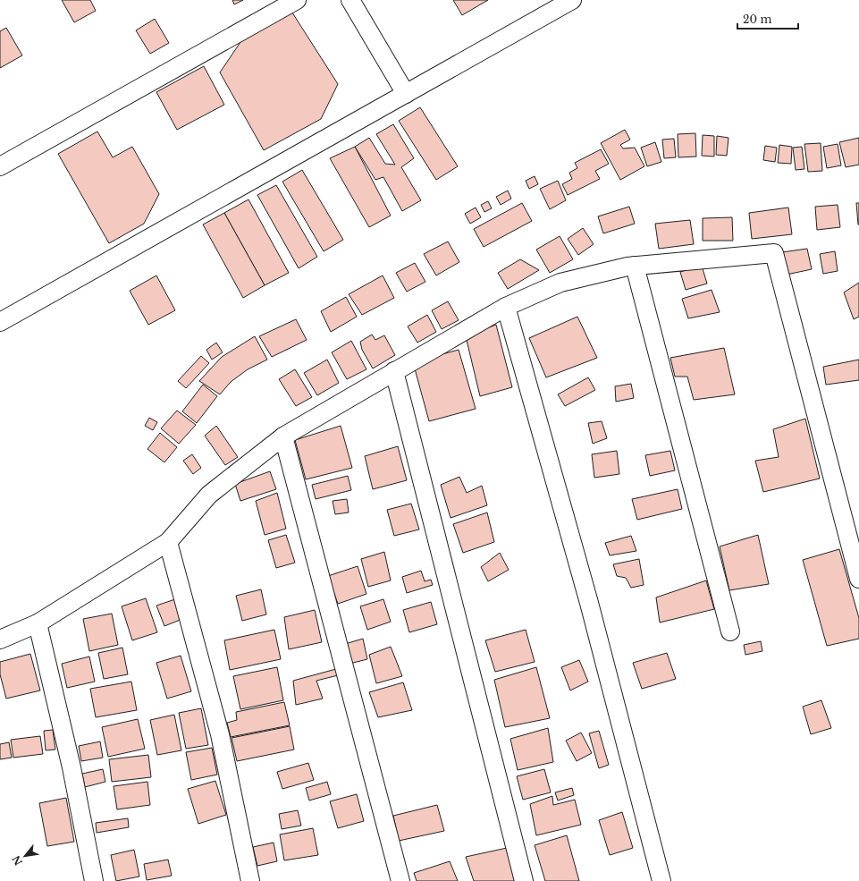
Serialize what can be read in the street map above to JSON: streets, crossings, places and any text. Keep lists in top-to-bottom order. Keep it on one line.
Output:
{"scale_bar":"20 m","north":"bottom left"}
